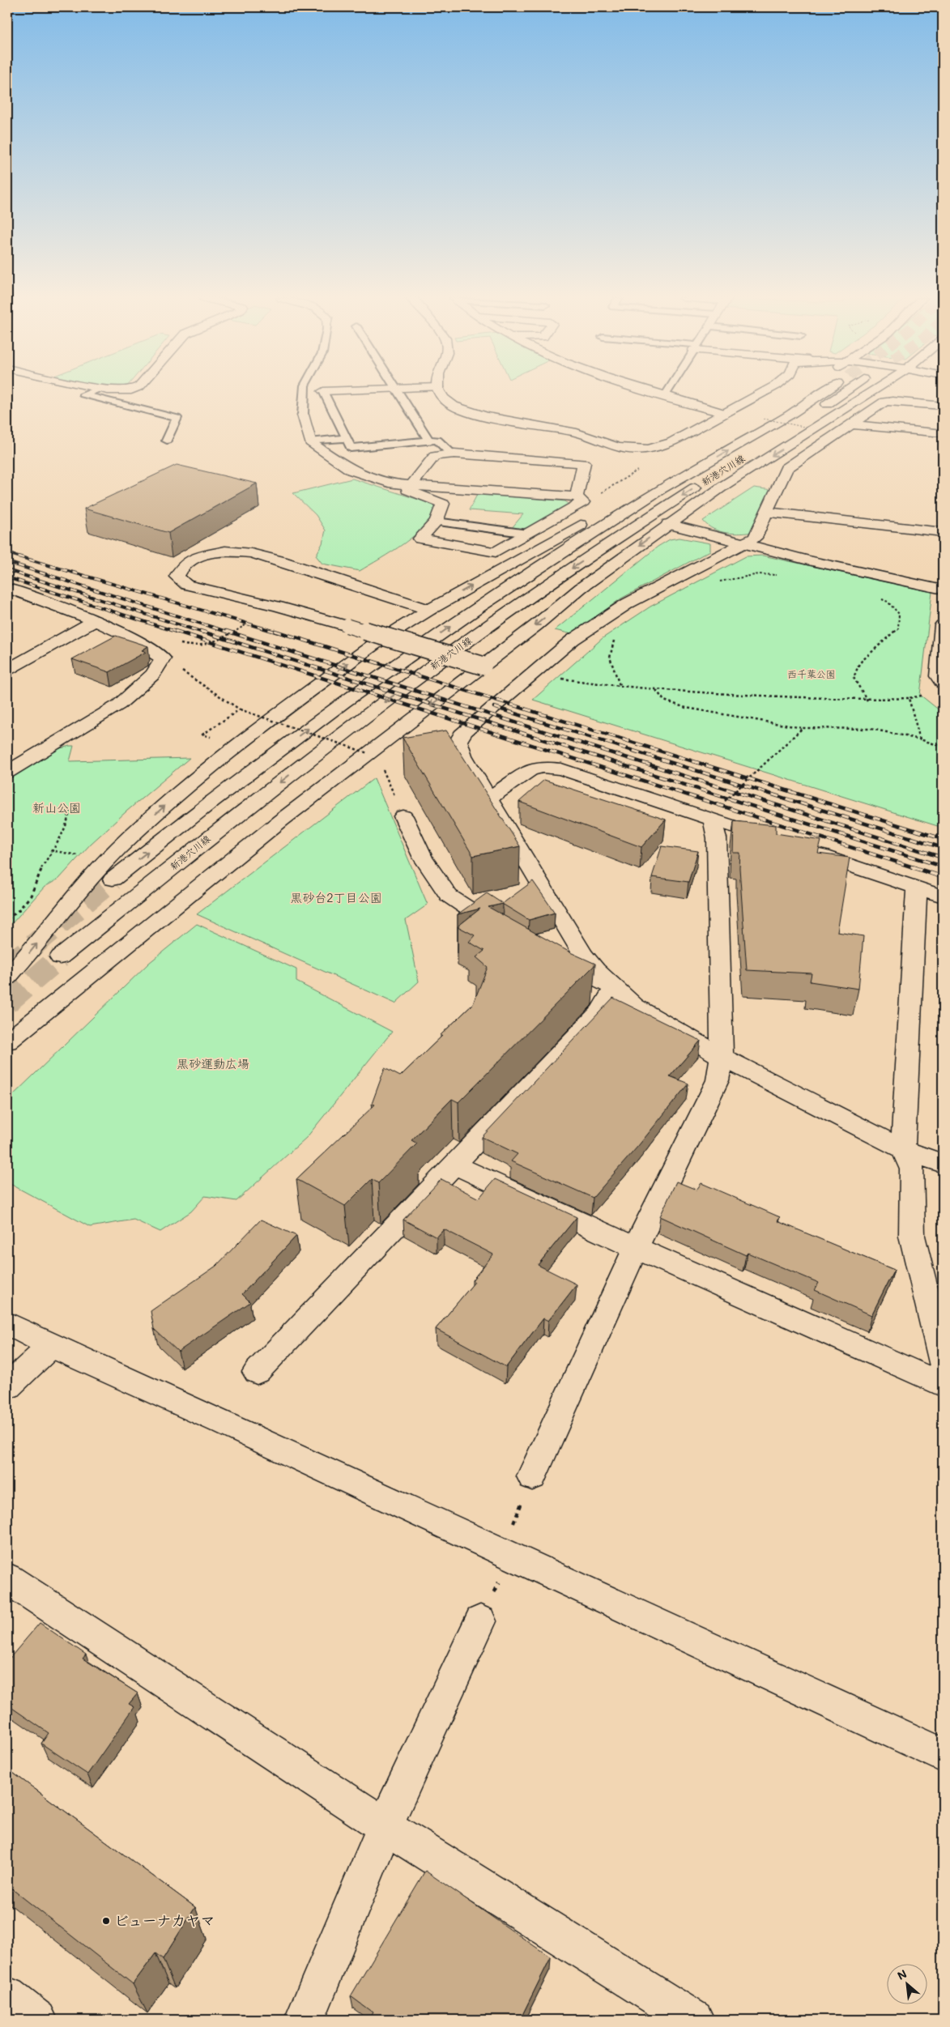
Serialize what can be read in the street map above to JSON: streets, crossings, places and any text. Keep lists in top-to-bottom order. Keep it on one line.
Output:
{"streets":{"street":["新港穴川線"]},"parks":["西千葉公園","新山公園","黒砂台2丁目公園","黒砂運動広場"],"places":["ビューナカヤマ"],"north":"top left"}
